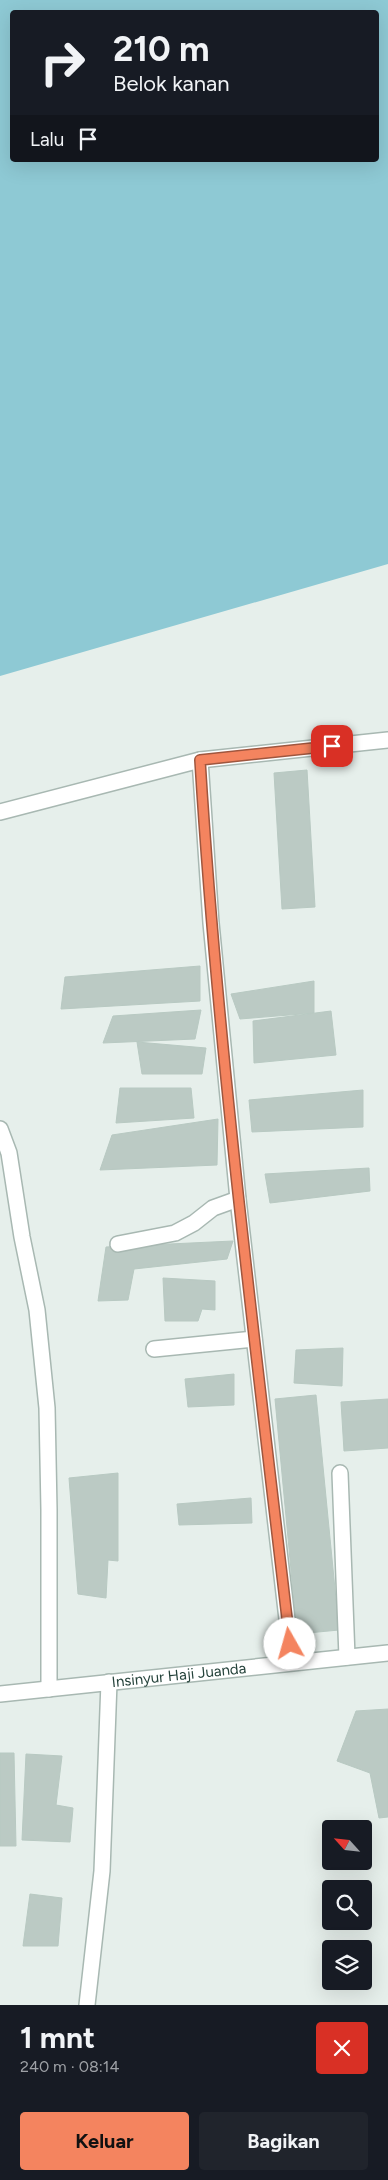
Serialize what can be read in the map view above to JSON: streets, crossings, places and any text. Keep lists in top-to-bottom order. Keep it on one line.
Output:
{"streets":{"street":["Insinyur Haji Juanda"]},"north":"top left","page":{"turn":["210 m","Belok kanan"],"then":"Lalu","heading":["1 mnt","240 m · 08:14"],"buttons":["Keluar","Bagikan"]}}
